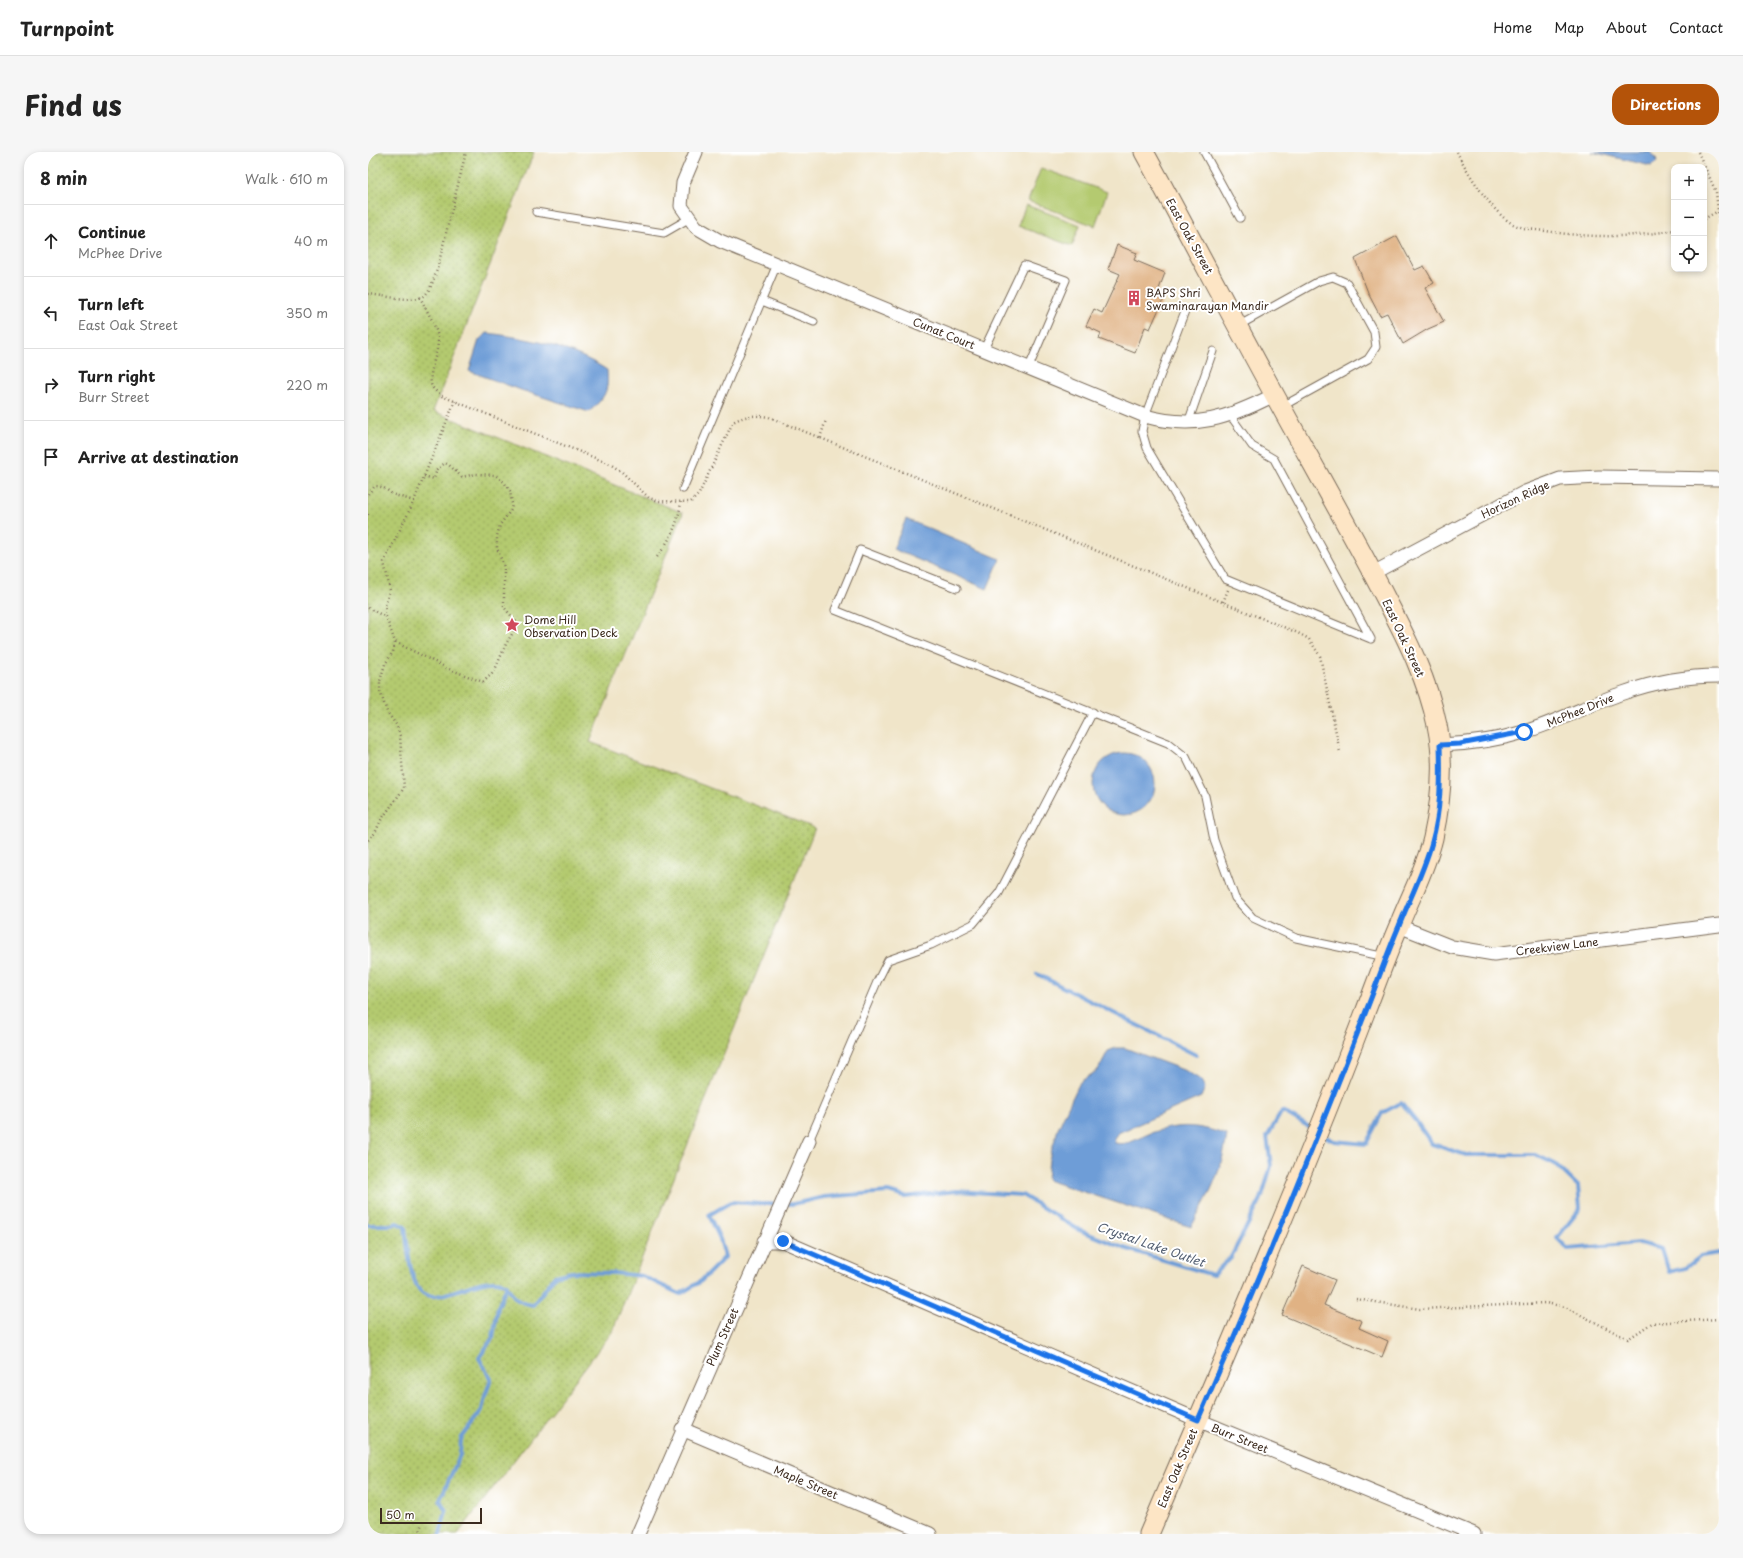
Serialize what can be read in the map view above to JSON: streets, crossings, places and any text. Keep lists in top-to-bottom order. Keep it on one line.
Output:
{"streets":{"street":["East Oak Street","Cunat Court","Horizon Ridge","McPhee Drive","Creekview Lane","Plum Street","Burr Street","Maple Street"]},"crossings":[["East Oak Street","Cunat Court"],["East Oak Street","Horizon Ridge"],["East Oak Street","McPhee Drive"],["East Oak Street","Creekview Lane"],["East Oak Street","Burr Street"],["Plum Street","Burr Street"],["Plum Street","Maple Street"]],"water":["Crystal Lake Outlet"],"places":{"building":["BAPS Shri Swaminarayan Mandir"],"place":["Dome Hill Observation Deck"]},"scale_bar":"50 m","page":{"header":"Turnpoint","nav":["Home","Map","About","Contact"],"title":"Find us","buttons":"Directions","heading":["8 min","Walk · 610 m"],"map_buttons":["+","−"],"list":[["Continue","McPhee Drive","40 m"],["Turn left","East Oak Street","350 m"],["Turn right","Burr Street","220 m"],"Arrive at destination"],"scale":"50 m"}}
